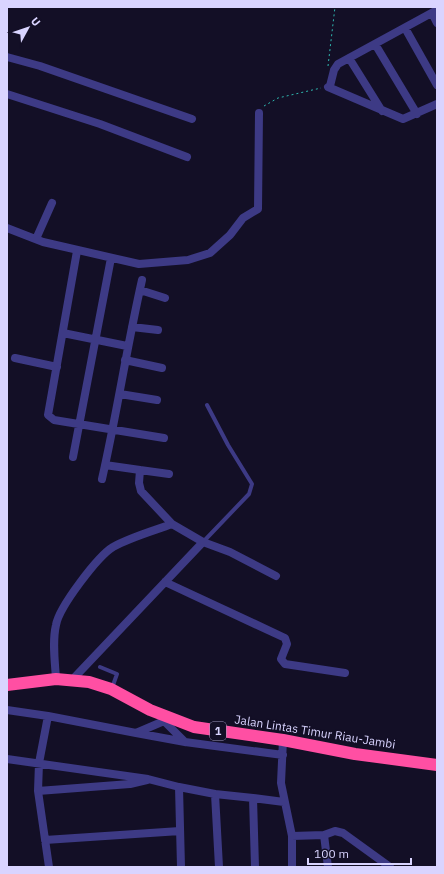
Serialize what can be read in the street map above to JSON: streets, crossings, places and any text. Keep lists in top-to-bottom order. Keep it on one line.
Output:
{"streets":{"highway":["1","Jalan Lintas Timur Riau-Jambi"]},"scale_bar":"100 m","north":"top right"}
